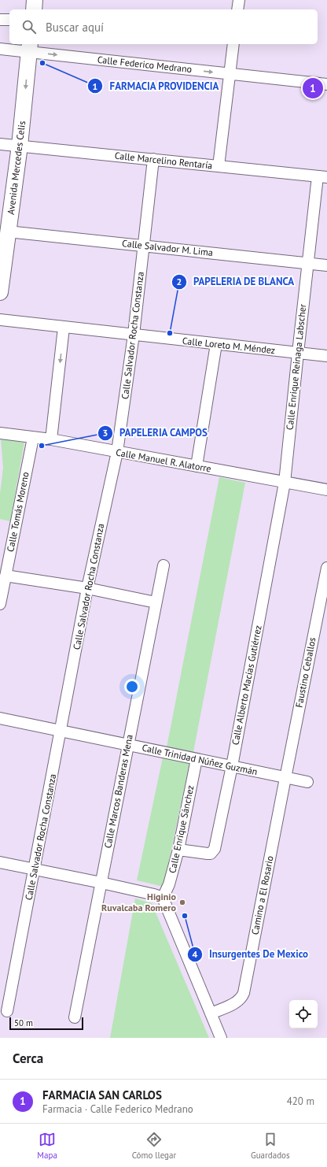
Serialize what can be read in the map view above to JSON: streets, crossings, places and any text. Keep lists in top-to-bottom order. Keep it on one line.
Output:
{"streets":{"main road":["Avenida Mercedes Celis"],"street":["Calle Federico Medrano","Calle Marcelino Rentaría","Calle Salvador M. Lima","Calle Salvador Rocha Constanza","Calle Loreto M. Méndez","Calle Enrique Reinaga Labscher","Calle Manuel R. Alatorre","Calle Tomás Moreno","Faustino Ceballos","Calle Alberto Macías Gutiérrez","Calle Trinidad Núñez Guzmán","Calle Marcos Banderas Mena","Calle Enrique Sánchez","Camino a El Rosario"]},"crossings":[["Calle Federico Medrano","Avenida Mercedes Celis"],["Calle Marcelino Rentaría","Avenida Mercedes Celis"],["Calle Marcelino Rentaría","Calle Salvador Rocha Constanza"],["Calle Marcelino Rentaría","Calle Enrique Reinaga Labscher"],["Avenida Mercedes Celis","Calle Salvador M. Lima"],["Calle Salvador M. Lima","Calle Salvador Rocha Constanza"],["Calle Salvador M. Lima","Calle Enrique Reinaga Labscher"],["Calle Salvador Rocha Constanza","Calle Loreto M. Méndez"],["Calle Salvador Rocha Constanza","Calle Manuel R. Alatorre"],["Calle Salvador Rocha Constanza","Calle Trinidad Núñez Guzmán"],["Calle Loreto M. Méndez","Calle Enrique Reinaga Labscher"],["Calle Enrique Reinaga Labscher","Calle Manuel R. Alatorre"],["Calle Enrique Reinaga Labscher","Calle Alberto Macías Gutiérrez"],["Calle Manuel R. Alatorre","Calle Tomás Moreno"],["Calle Manuel R. Alatorre","Calle Alberto Macías Gutiérrez"],["Faustino Ceballos","Calle Trinidad Núñez Guzmán"],["Faustino Ceballos","Camino a El Rosario"],["Calle Alberto Macías Gutiérrez","Calle Trinidad Núñez Guzmán"],["Calle Alberto Macías Gutiérrez","Calle Enrique Sánchez"],["Calle Trinidad Núñez Guzmán","Calle Marcos Banderas Mena"],["Calle Trinidad Núñez Guzmán","Calle Enrique Sánchez"],["Calle Trinidad Núñez Guzmán","Camino a El Rosario"]],"one_way":["Calle Federico Medrano","Avenida Mercedes Celis"],"places":["FARMACIA PROVIDENCIA","PAPELERIA DE BLANCA","PAPELERIA CAMPOS","Higinio Ruvalcaba Romero","Insurgentes De Mexico"],"scale_bar":"50 m","page":{"search":"Buscar aquí","pins":"1","scale":"50 m","heading":"Cerca","list":[{"mark":"1","name":"FARMACIA SAN CARLOS","note":"Farmacia · Calle Federico Medrano","value":"420 m"}],"nav":["Mapa","Cómo llegar","Guardados"]}}
